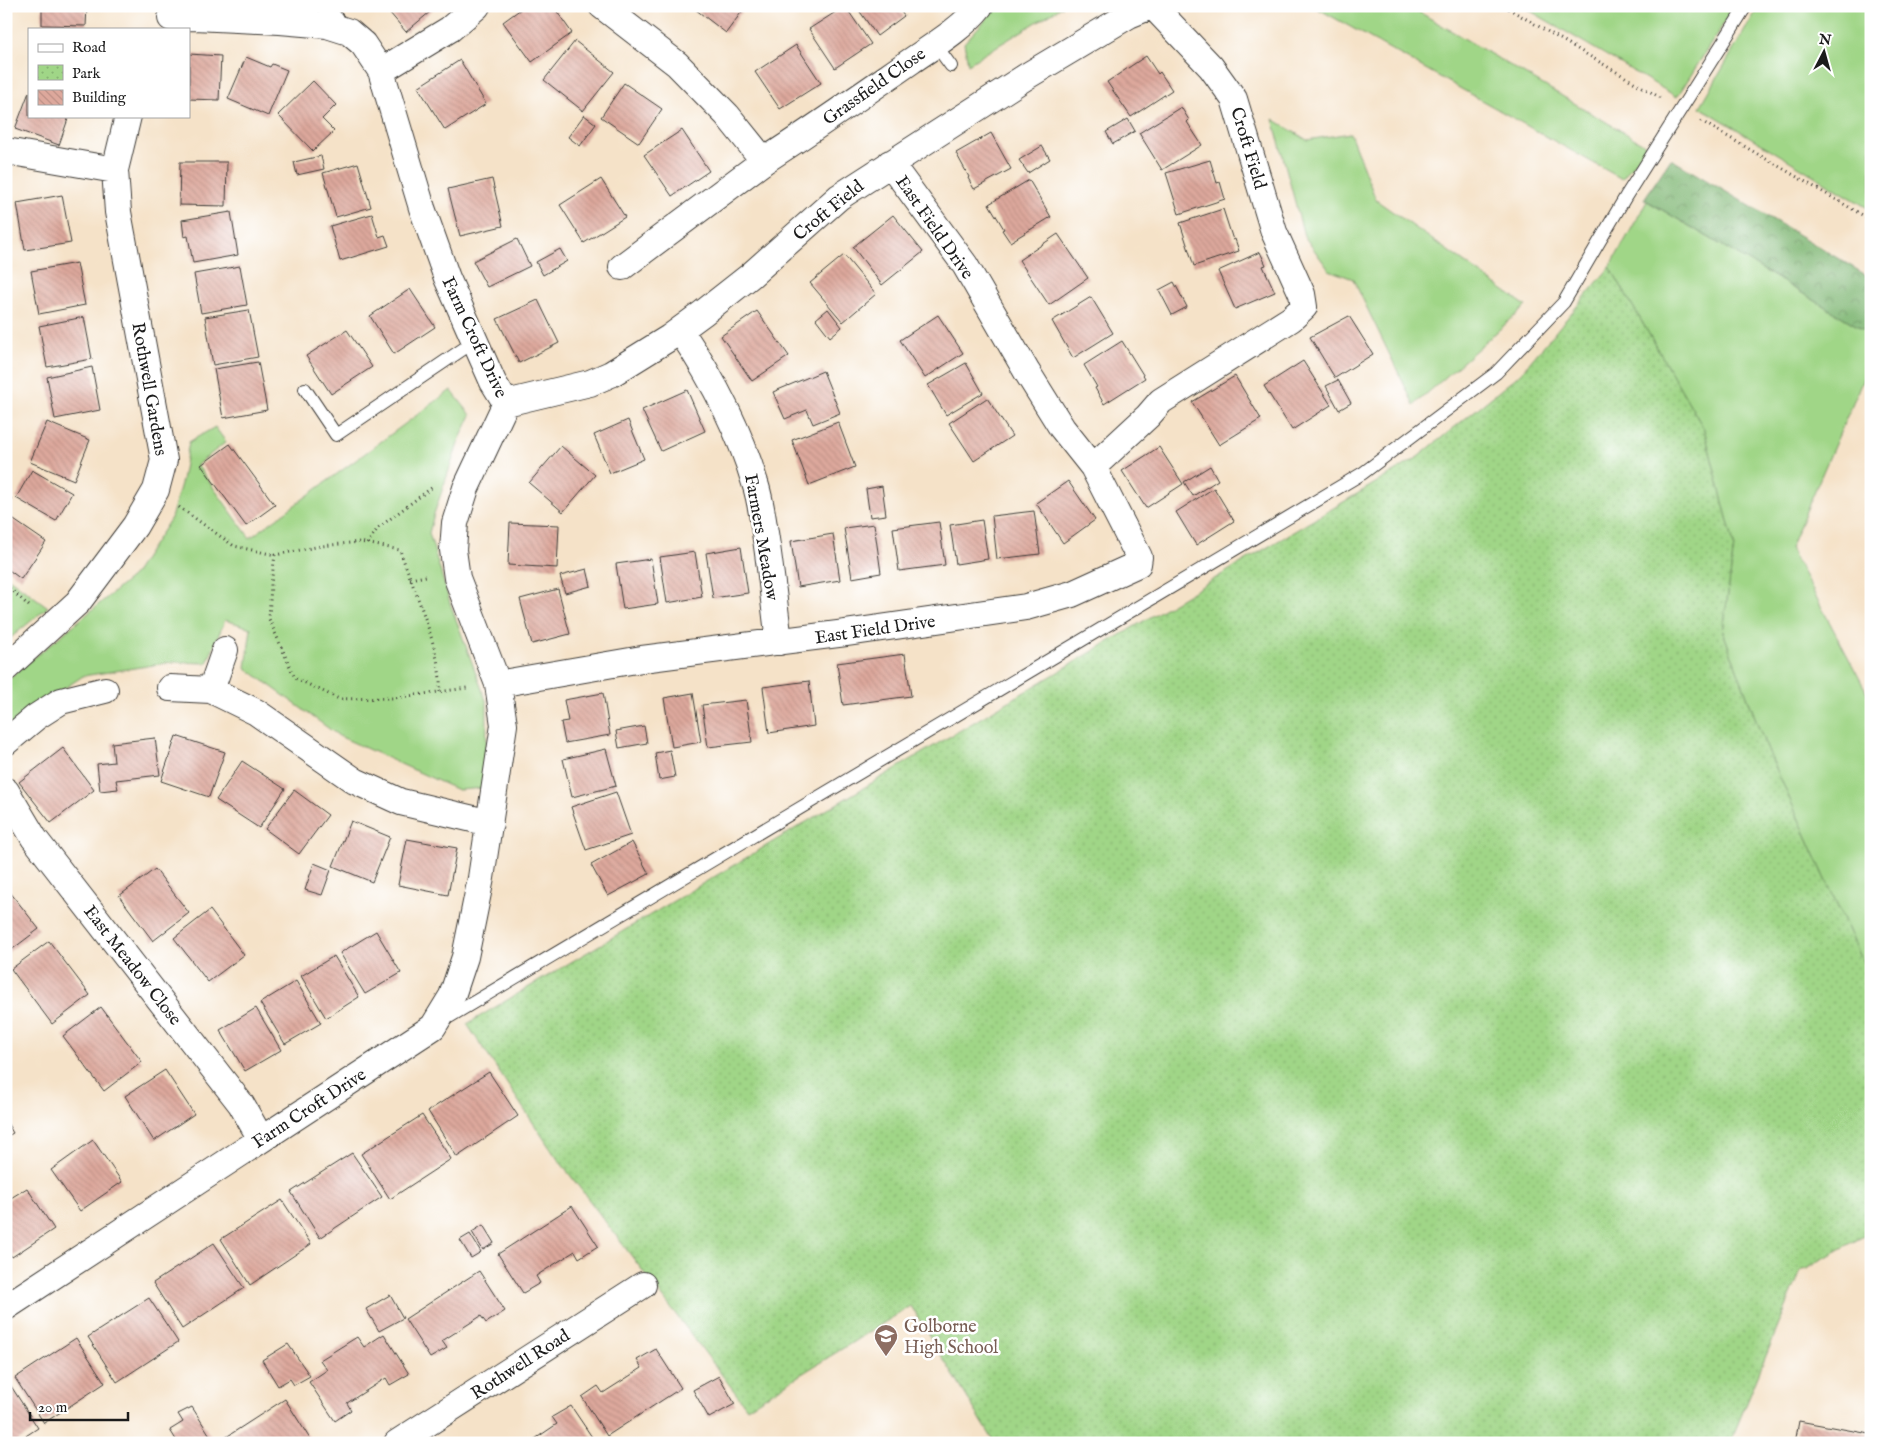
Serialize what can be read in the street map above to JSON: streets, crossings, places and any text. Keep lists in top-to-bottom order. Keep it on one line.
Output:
{"streets":{"street":["Grassfield Close","Croft Field","East Field Drive","Farm Croft Drive","Rothwell Gardens","Farmers Meadow","East Meadow Close","Rothwell Road"]},"crossings":[["Croft Field","East Field Drive"],["Croft Field","Farm Croft Drive"],["Croft Field","Farmers Meadow"],["East Field Drive","Farm Croft Drive"],["East Field Drive","Farmers Meadow"],["Farm Croft Drive","East Meadow Close"]],"places":{"school or university":["Golborne High School"]},"legend":["Road","Park","Building"],"scale_bar":"20 m","north":"top"}
